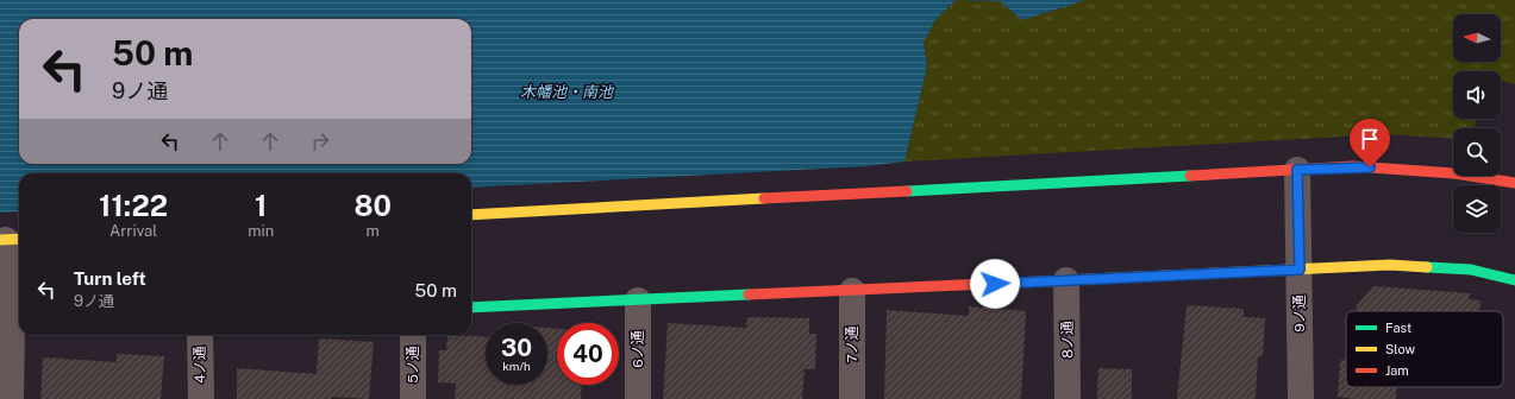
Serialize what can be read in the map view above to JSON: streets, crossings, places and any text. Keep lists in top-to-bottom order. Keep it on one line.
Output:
{"streets":{"street":["9ノ通","8ノ通","7ノ通","6ノ通","4ノ通","5ノ通"]},"water":["木幡池・南池"],"legend":["Fast","Slow","Jam"],"north":"left","page":{"turn":["50 m","9ノ通"],"eta":["11:22","Arrival","1","min","80","m"],"list":[{"name":"Turn left","note":"9ノ通","value":"50 m"}],"speed":"30 km/h","limit":"40"}}
